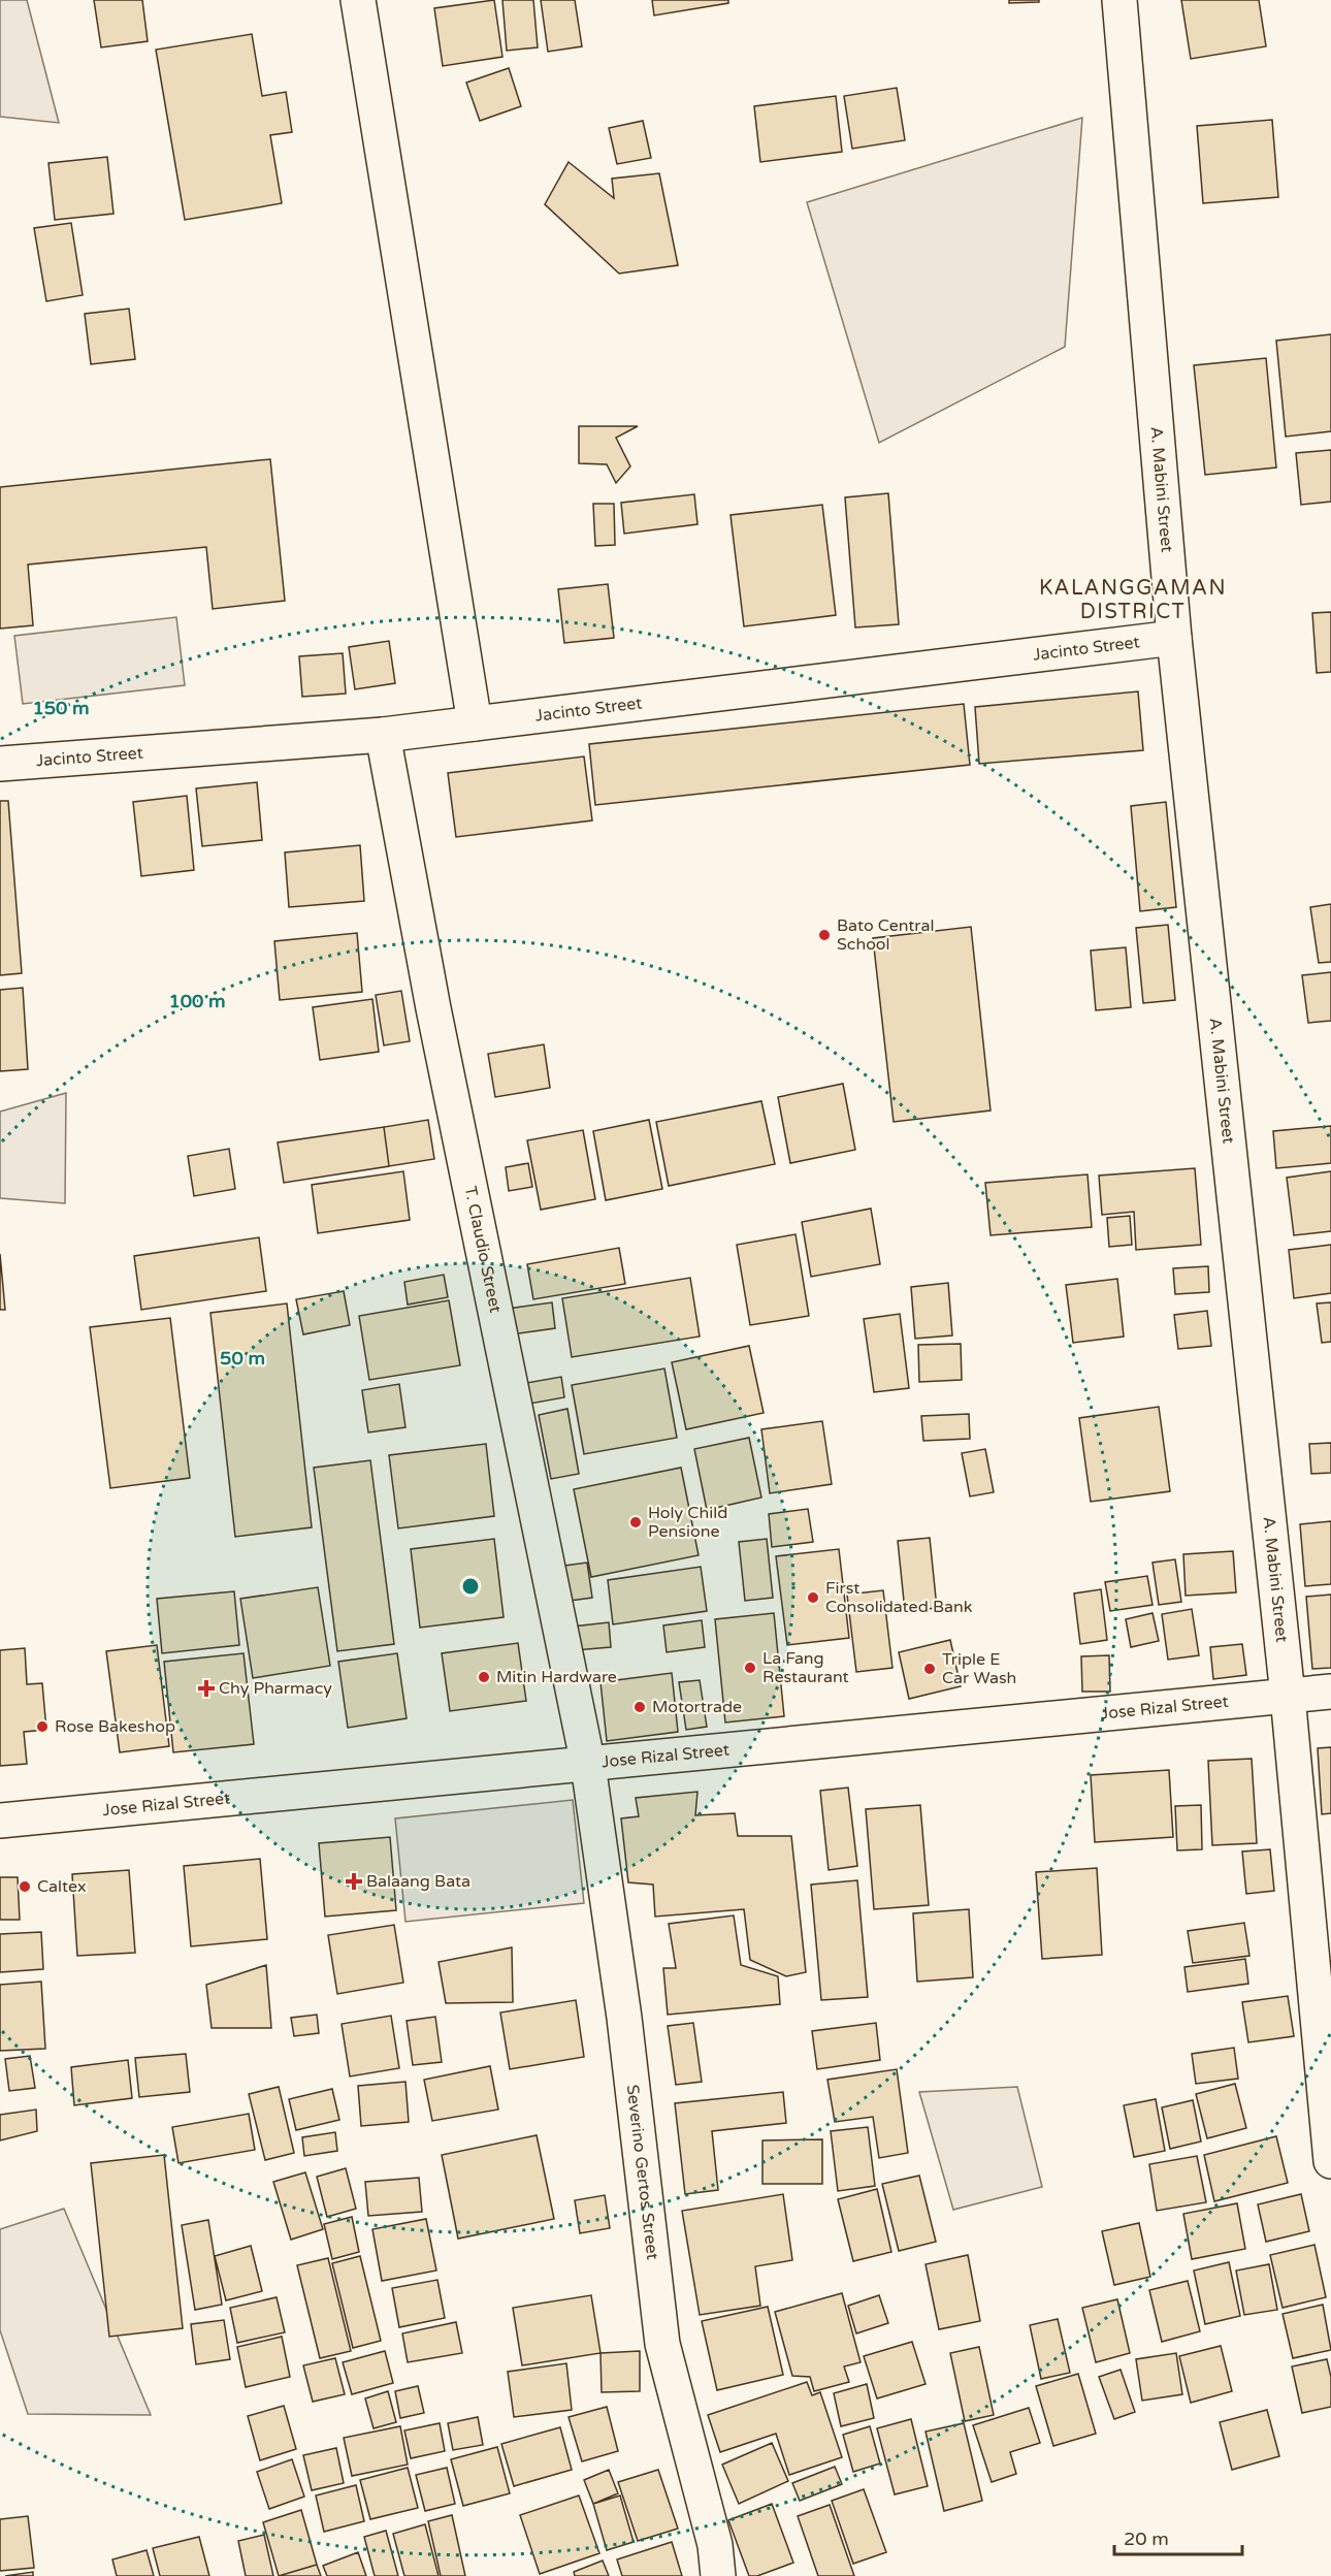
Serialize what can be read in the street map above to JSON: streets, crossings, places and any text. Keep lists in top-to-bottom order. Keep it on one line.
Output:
{"streets":{"street":["A. Mabini Street","Jacinto Street","T. Claudio Street","Jose Rizal Street","Severino Gertos Street"]},"crossings":[["A. Mabini Street","Jacinto Street"],["A. Mabini Street","Jose Rizal Street"],["Jacinto Street","T. Claudio Street"],["T. Claudio Street","Jose Rizal Street"],["T. Claudio Street","Severino Gertos Street"],["Jose Rizal Street","Severino Gertos Street"]],"districts":["KALANGGAMAN DISTRICT"],"places":{"other":["Bato Central School","Holy Child Pensione","First Consolidated Bank","La Fang Restaurant","Triple E Car Wash","Mitin Hardware","Motortrade","Rose Bakeshop","Caltex"],"health":["Chy Pharmacy","Balaang Bata"]},"scale_bar":"20 m","rings":["150 m","100 m","50 m"]}
